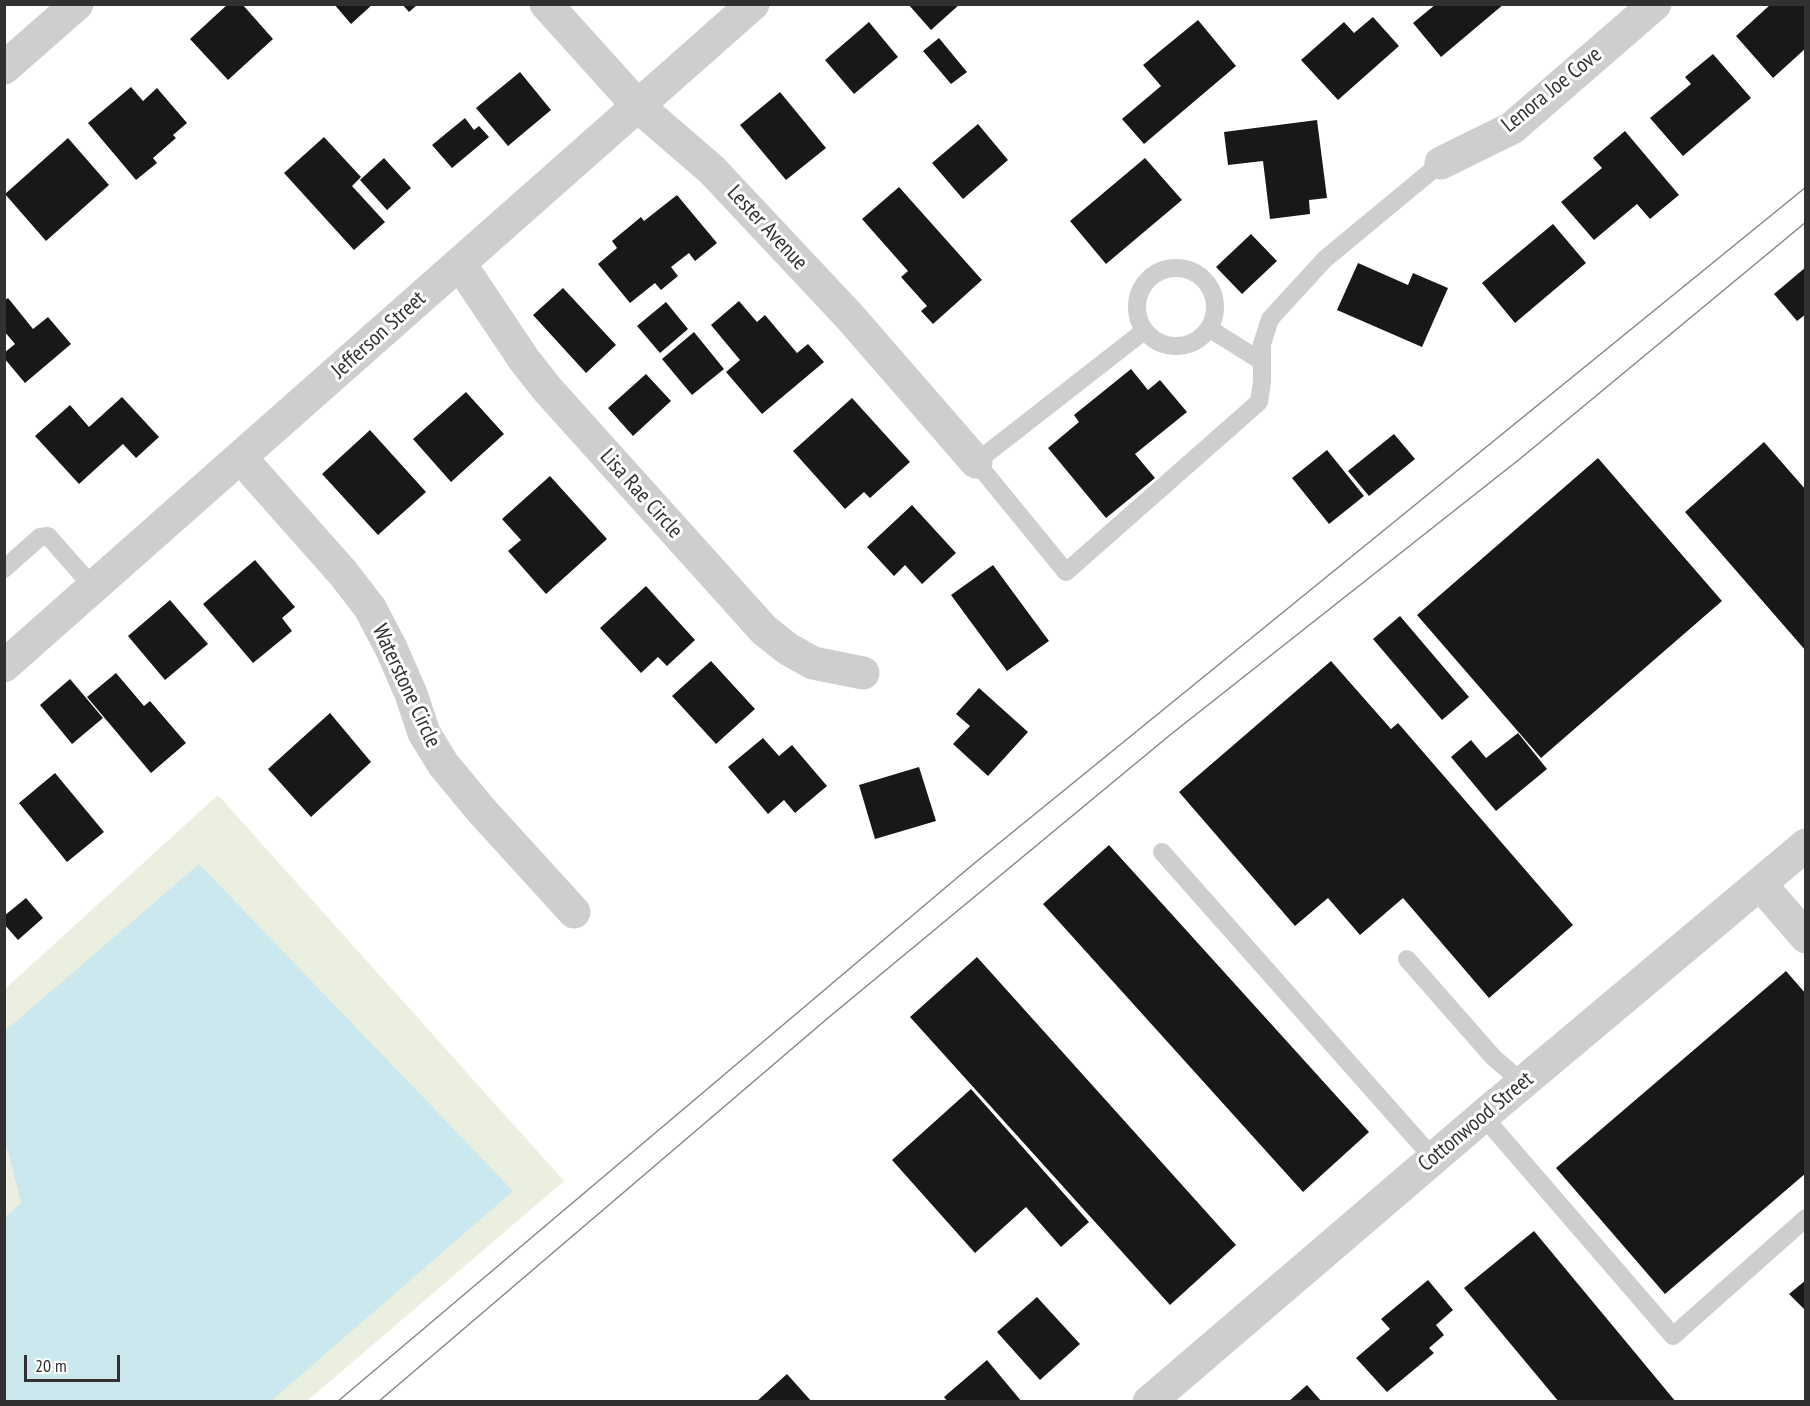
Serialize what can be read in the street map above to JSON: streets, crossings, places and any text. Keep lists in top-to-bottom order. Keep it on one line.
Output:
{"streets":{"street":["Lenora Joe Cove","Lester Avenue","Jefferson Street","Lisa Rae Circle","Waterstone Circle","Cottonwood Street"]},"crossings":[["Lester Avenue","Jefferson Street"],["Jefferson Street","Lisa Rae Circle"],["Jefferson Street","Waterstone Circle"]],"scale_bar":"20 m"}
